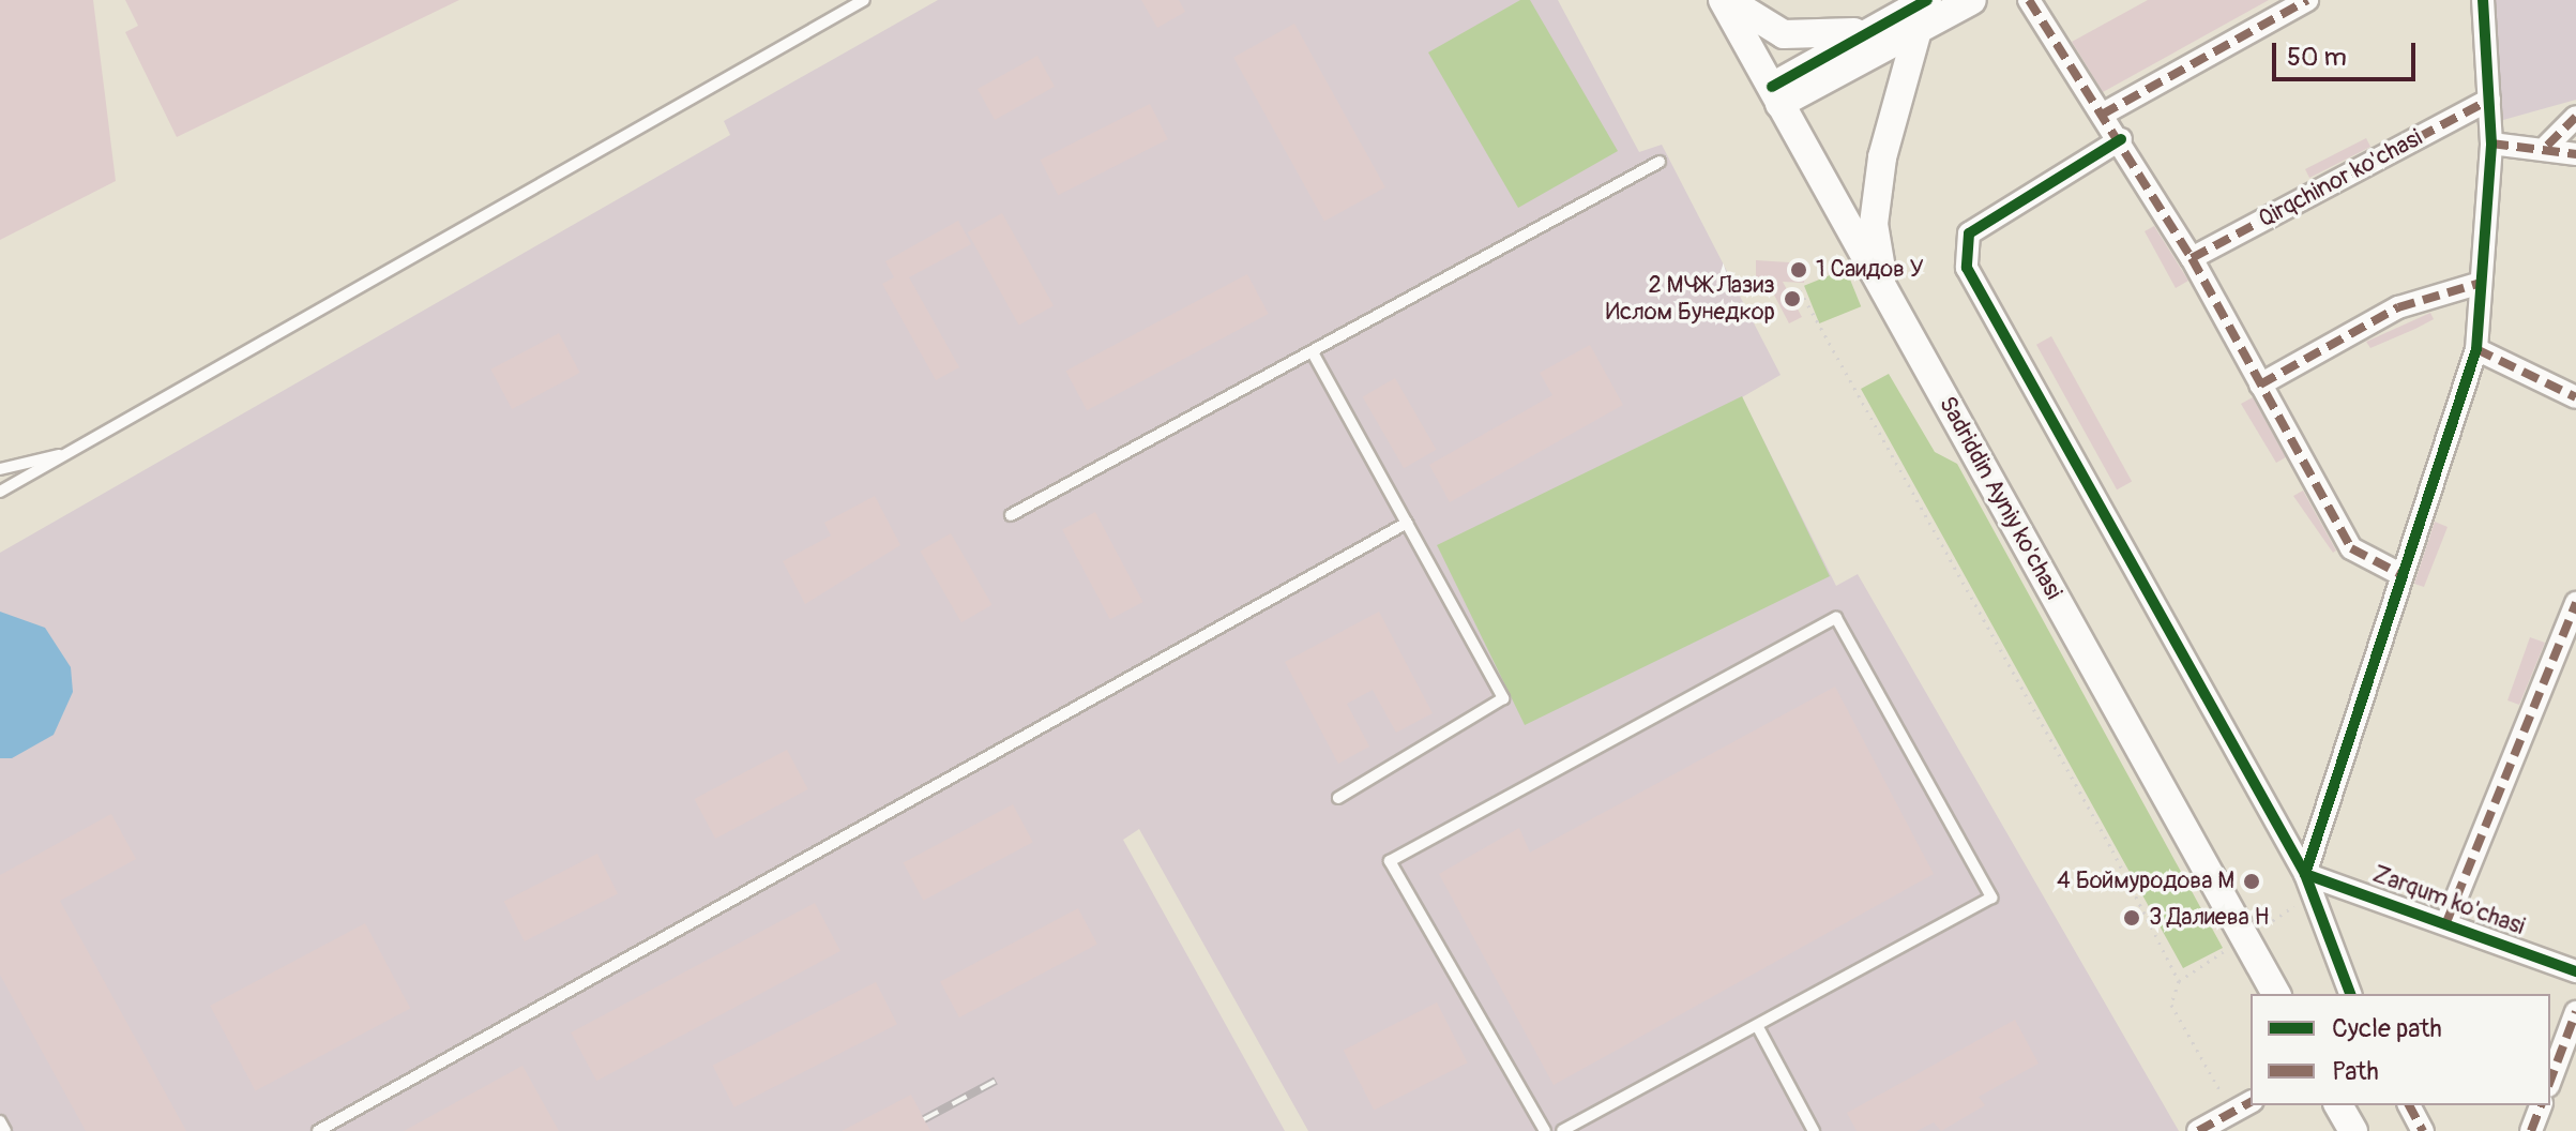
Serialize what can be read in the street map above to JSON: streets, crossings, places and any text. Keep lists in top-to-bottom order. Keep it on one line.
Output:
{"streets":{"street":["Qirqchinor ko'chasi","Sadriddin Ayniy ko'chasi","Zarqum ko'chasi"]},"places":["1 Саидов У","2 МЧЖ Лазиз Ислом Бунедкор","4 Боймуродова М","3 Далиева Н"],"legend":["Cycle path","Path"],"scale_bar":"50 m"}
